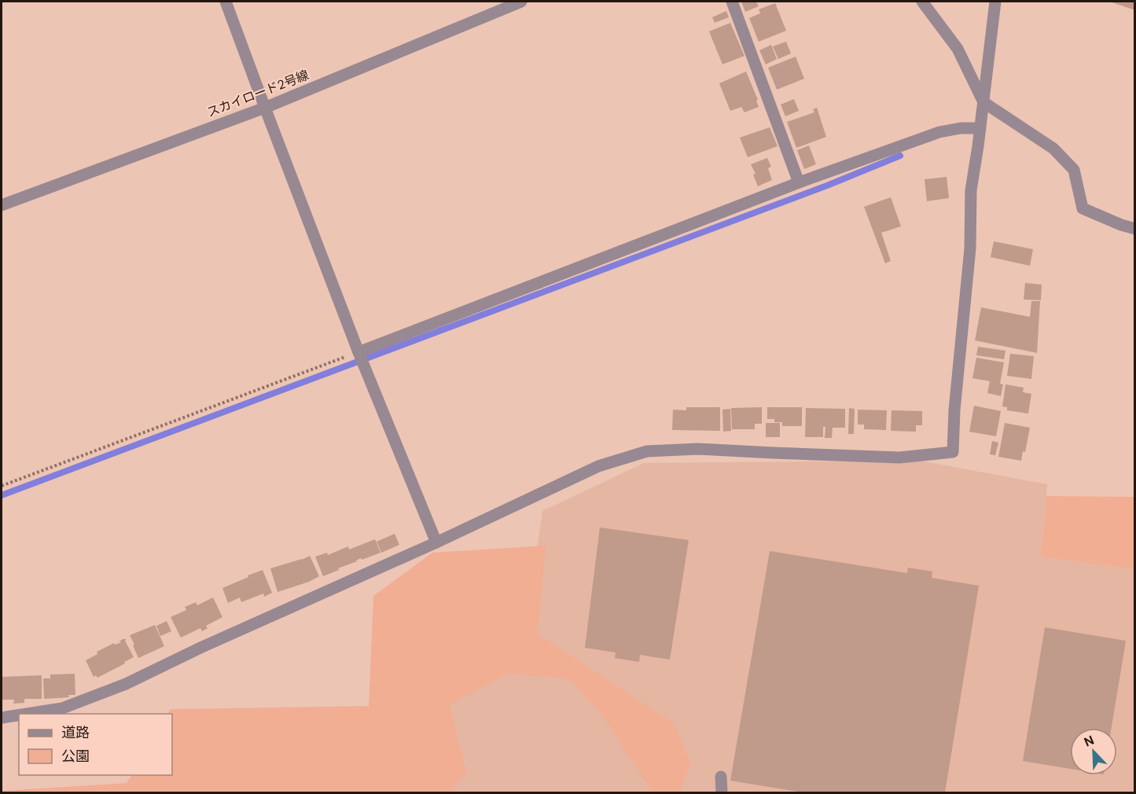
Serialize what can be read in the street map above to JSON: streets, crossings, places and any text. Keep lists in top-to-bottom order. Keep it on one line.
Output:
{"streets":{"street":["スカイロード2号線"]},"legend":["道路","公園"],"north":"top left"}
